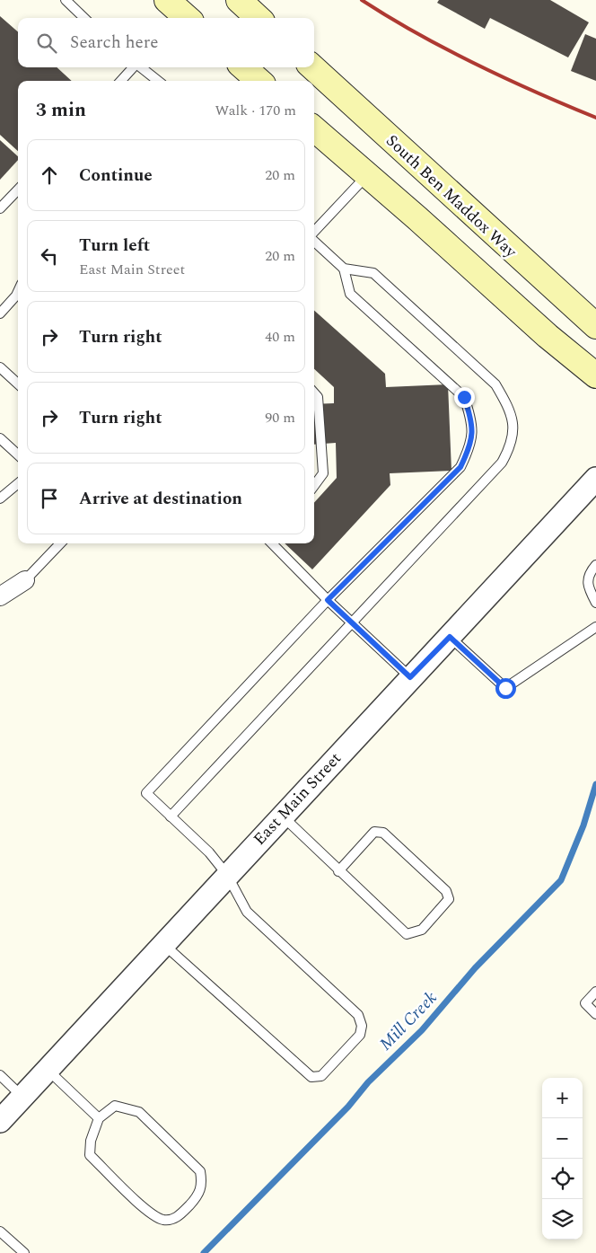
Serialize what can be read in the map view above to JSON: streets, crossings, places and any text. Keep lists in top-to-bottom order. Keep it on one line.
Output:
{"streets":{"main road":["South Ben Maddox Way"],"street":["East Main Street"]},"water":["Mill Creek"],"page":{"search":"Search here","heading":["3 min","Walk · 170 m"],"list":[["Continue","20 m"],["Turn left","East Main Street","20 m"],["Turn right","40 m"],["Turn right","90 m"],"Arrive at destination"],"map_buttons":["+","−"]}}
